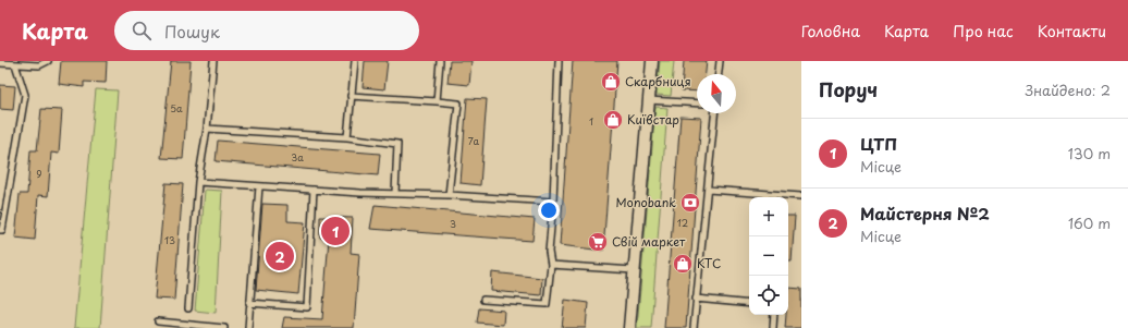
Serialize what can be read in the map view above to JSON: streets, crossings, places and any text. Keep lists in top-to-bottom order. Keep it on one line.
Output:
{"places":{"shop":["Скарбниця","Київстар","КТС"],"bank":["Monobank"],"supermarket":["Свій маркет"]},"house_numbers":["5а","1","7а","3а","9","12","3","13"],"north":"top","page":{"header":"Карта","search":"Пошук","nav":["Головна","Карта","Про нас","Контакти"],"heading":["Поруч","Знайдено: 2"],"list":[{"mark":"1","name":"ЦТП","note":"Місце","value":"130 m"},{"mark":"2","name":"Майстерня №2","note":"Місце","value":"160 m"}],"map_buttons":["+","−"],"pins":["1","2"]}}
